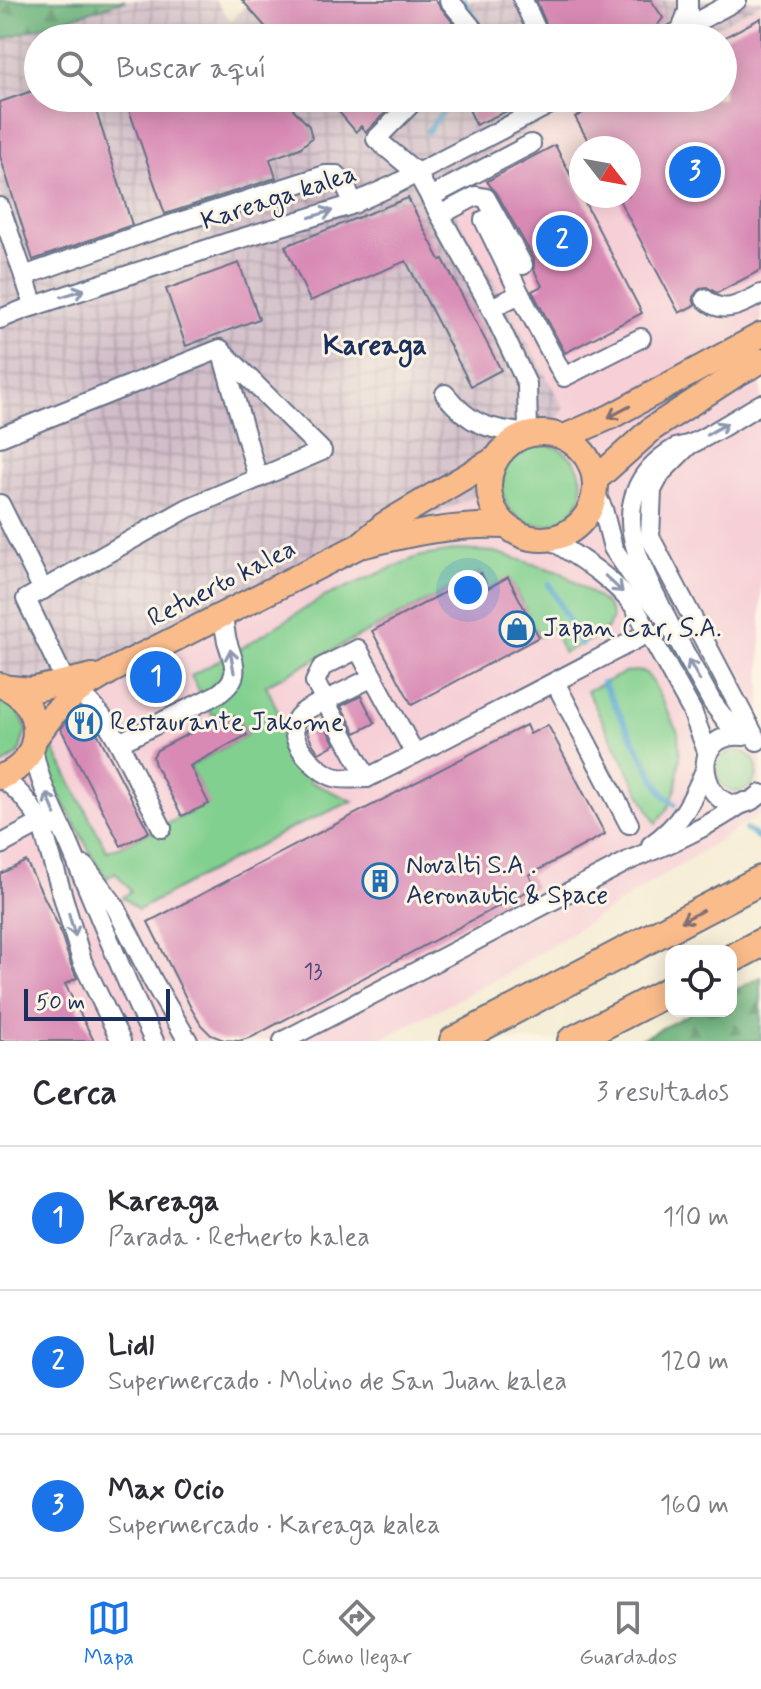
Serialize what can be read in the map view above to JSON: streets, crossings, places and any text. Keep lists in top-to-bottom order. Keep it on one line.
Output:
{"streets":{"main road":["Retuerto kalea"],"street":["Kareaga kalea"]},"districts":["Kareaga"],"places":{"shop":["Japan Car, S.A."],"restaurant":["Restaurante Jakome"],"building":["Novalti S.A . Aeronautic & Space"]},"house_numbers":["13"],"scale_bar":"50 m","north":"bottom right","page":{"search":"Buscar aquí","pins":["3","2","1"],"scale":"50 m","heading":["Cerca","3 resultados"],"list":[{"mark":"1","name":"Kareaga","note":"Parada · Retuerto kalea","value":"110 m"},{"mark":"2","name":"Lidl","note":"Supermercado · Molino de San Juan kalea","value":"120 m"},{"mark":"3","name":"Max Ocio","note":"Supermercado · Kareaga kalea","value":"160 m"}],"nav":["Mapa","Cómo llegar","Guardados"]}}
